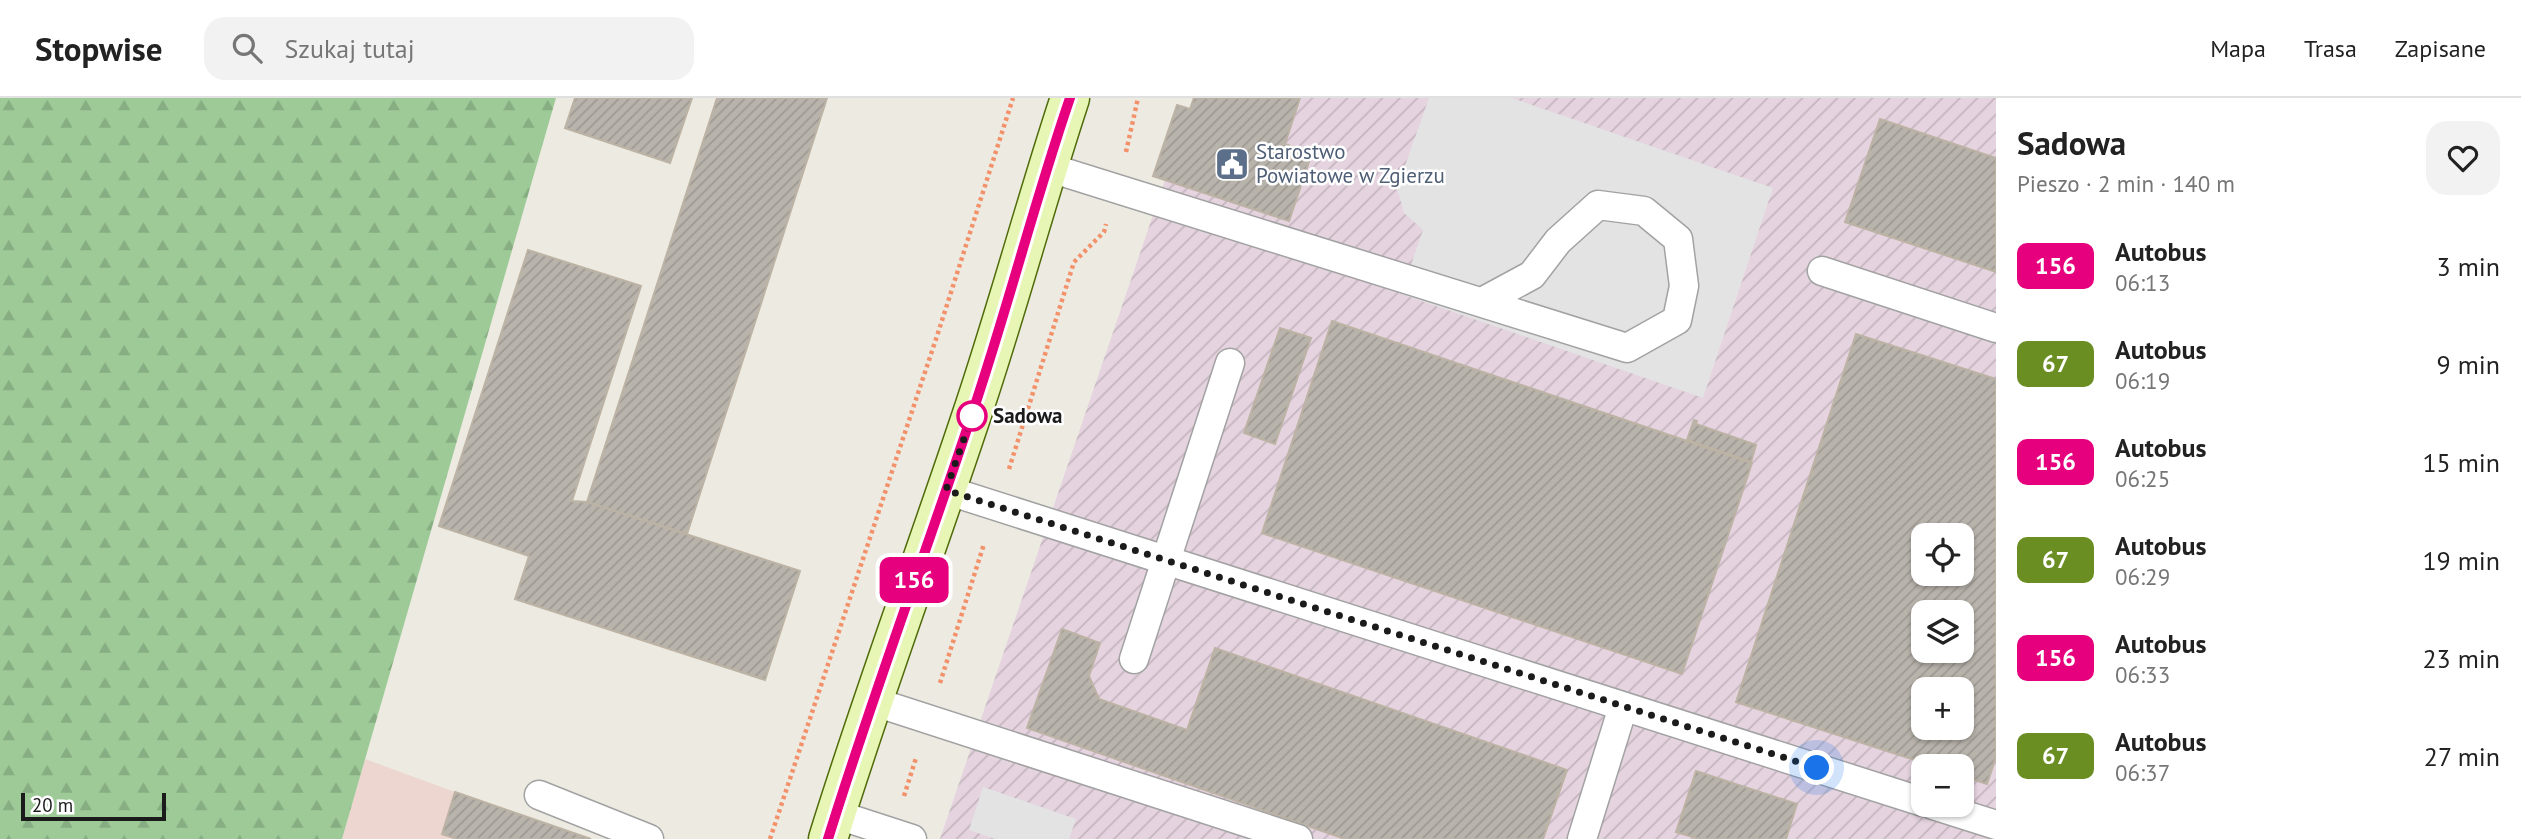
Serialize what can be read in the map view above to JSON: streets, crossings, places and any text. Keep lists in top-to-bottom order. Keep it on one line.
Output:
{"places":{"public building":["Starostwo Powiatowe w Zgierzu"],"other":["Sadowa"]},"lines":["bus line 156"],"scale_bar":"20 m","page":{"header":"Stopwise","search":"Szukaj tutaj","nav":["Mapa","Trasa","Zapisane"],"on_map":"156","heading":["Sadowa","Pieszo · 2 min · 140 m"],"list":[{"mark":"156","name":"Autobus","note":"06:13","value":"3 min"},{"mark":"67","name":"Autobus","note":"06:19","value":"9 min"},{"mark":"156","name":"Autobus","note":"06:25","value":"15 min"},{"mark":"67","name":"Autobus","note":"06:29","value":"19 min"},{"mark":"156","name":"Autobus","note":"06:33","value":"23 min"},{"mark":"67","name":"Autobus","note":"06:37","value":"27 min"}],"map_buttons":["+","−"],"scale":"20 m"}}
